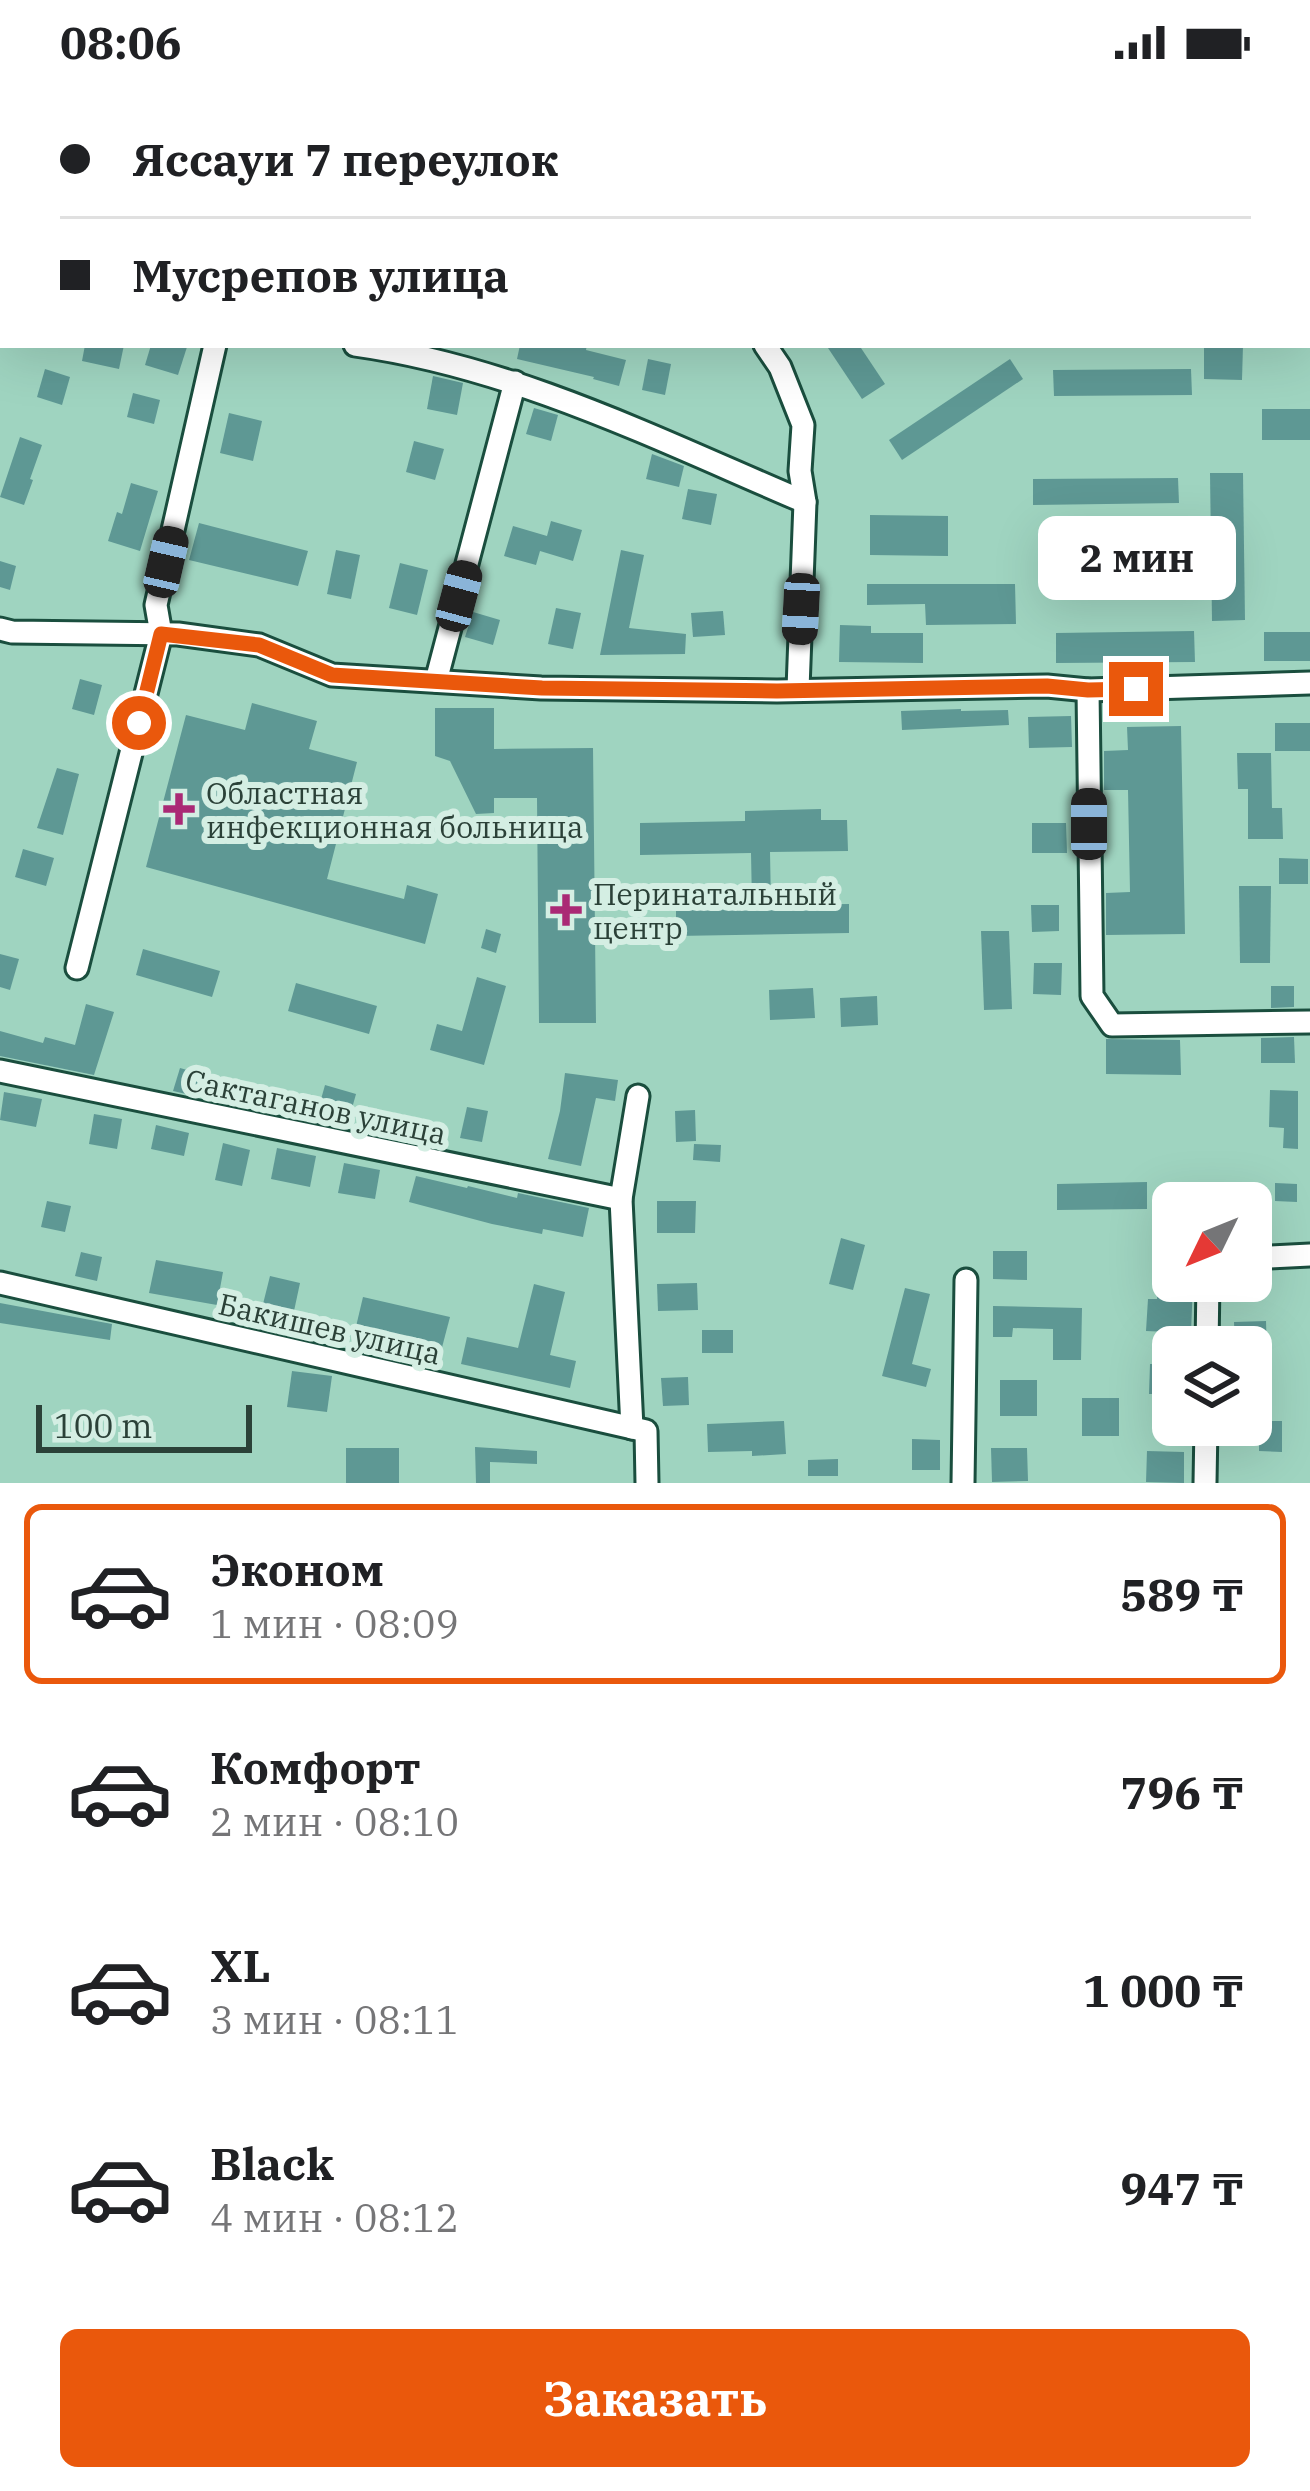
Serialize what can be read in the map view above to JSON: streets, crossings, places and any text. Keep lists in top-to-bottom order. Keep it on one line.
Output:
{"streets":{"street":["Сактаганов улица","Бакишев улица"]},"places":{"health":["Областная инфекционная больница","Перинатальный центр"]},"scale_bar":"100 m","north":"bottom left","page":{"status":"08:06","banner":["Яссауи 7 переулок","Мусрепов улица"],"bubble":"2 мин","scale":"100 m","list":[{"name":"Эконом","note":"1 мин · 08:09","value":"589 ₸"},{"name":"Комфорт","note":"2 мин · 08:10","value":"796 ₸"},{"name":"XL","note":"3 мин · 08:11","value":"1 000 ₸"},{"name":"Black","note":"4 мин · 08:12","value":"947 ₸"}],"buttons":"Заказать"}}
